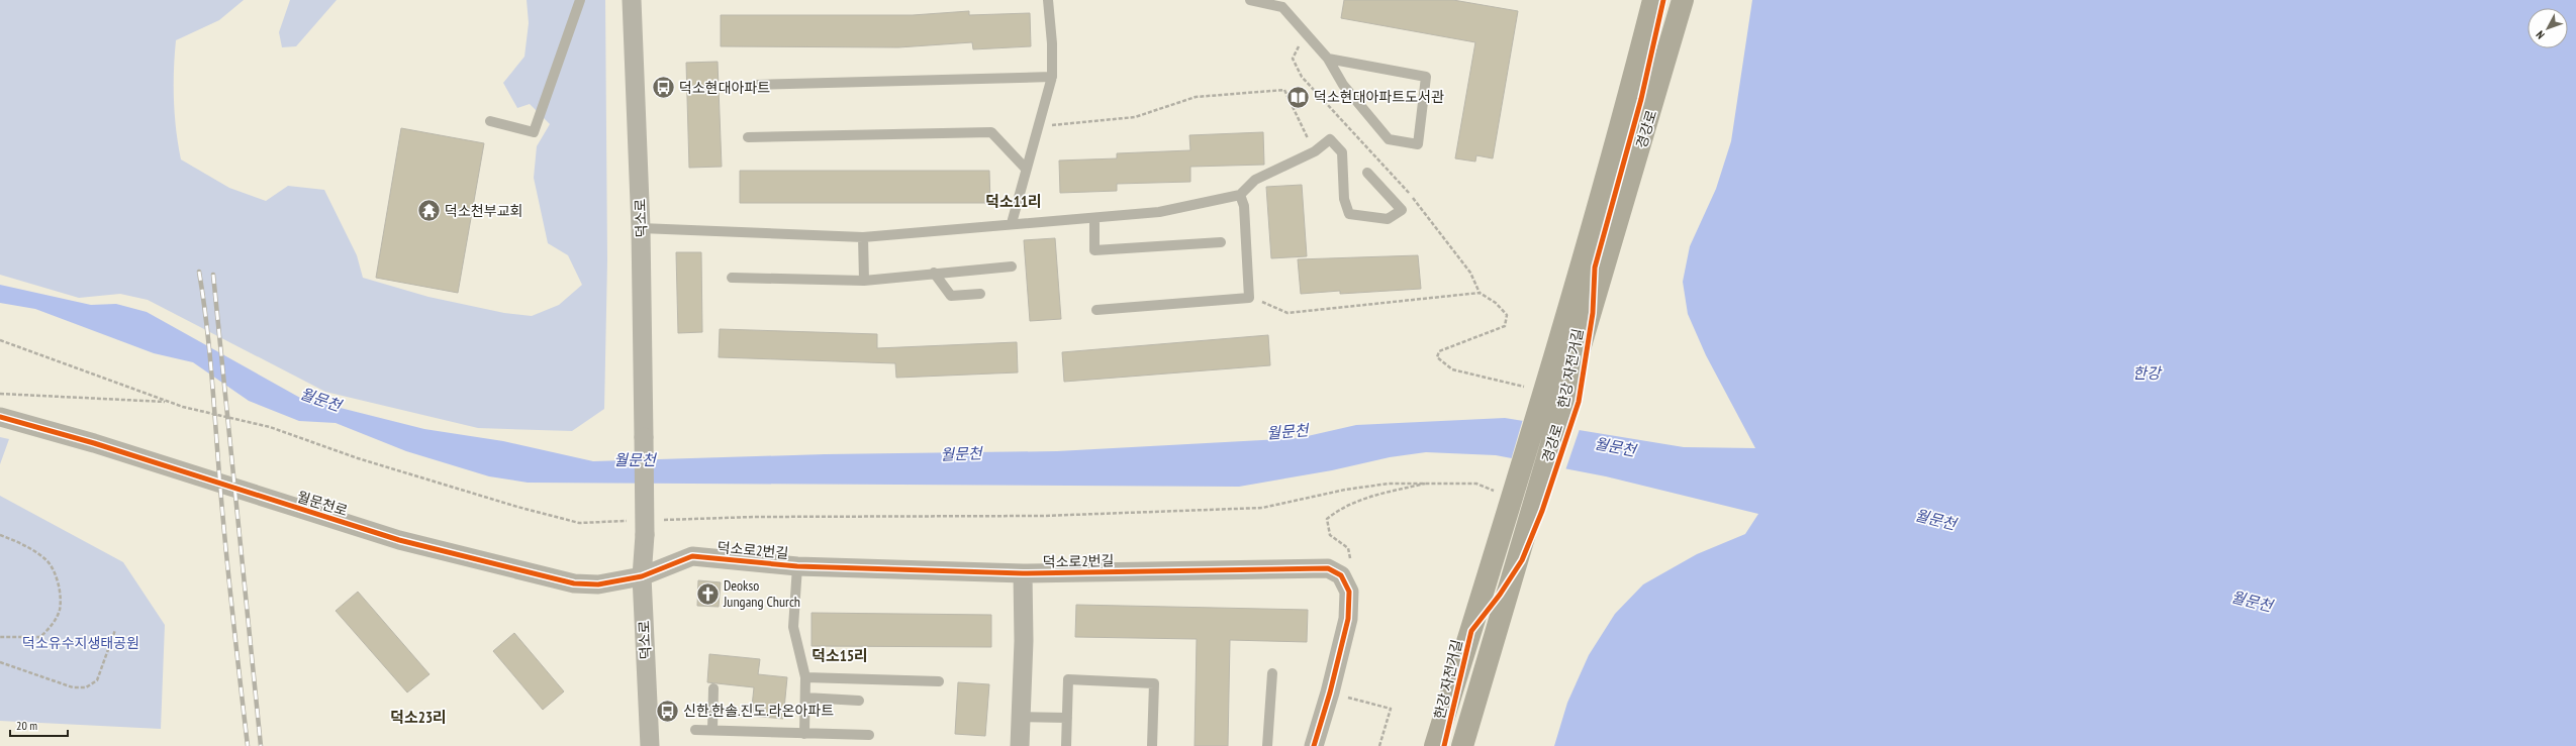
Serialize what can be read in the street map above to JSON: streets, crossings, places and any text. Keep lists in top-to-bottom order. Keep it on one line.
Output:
{"streets":{"main road":["경강로"],"street":["덕소로","월문천로","덕소로2번길"],"cycle path":["한강 자전거길"]},"crossings":[["덕소로","월문천로"],["덕소로","덕소로2번길"],["월문천로","덕소로2번길"]],"districts":["덕소11리","덕소15리","덕소23리"],"water":["한강","월문천"],"parks":["덕소유수지생태공원"],"places":{"bus stop":["덕소현대아파트","신한.한솔.진도.라온아파트"],"library":["덕소현대아파트도서관"],"temple":["덕소천부교회"],"church":["Deokso Jungang Church"]},"scale_bar":"20 m","north":"bottom left"}
